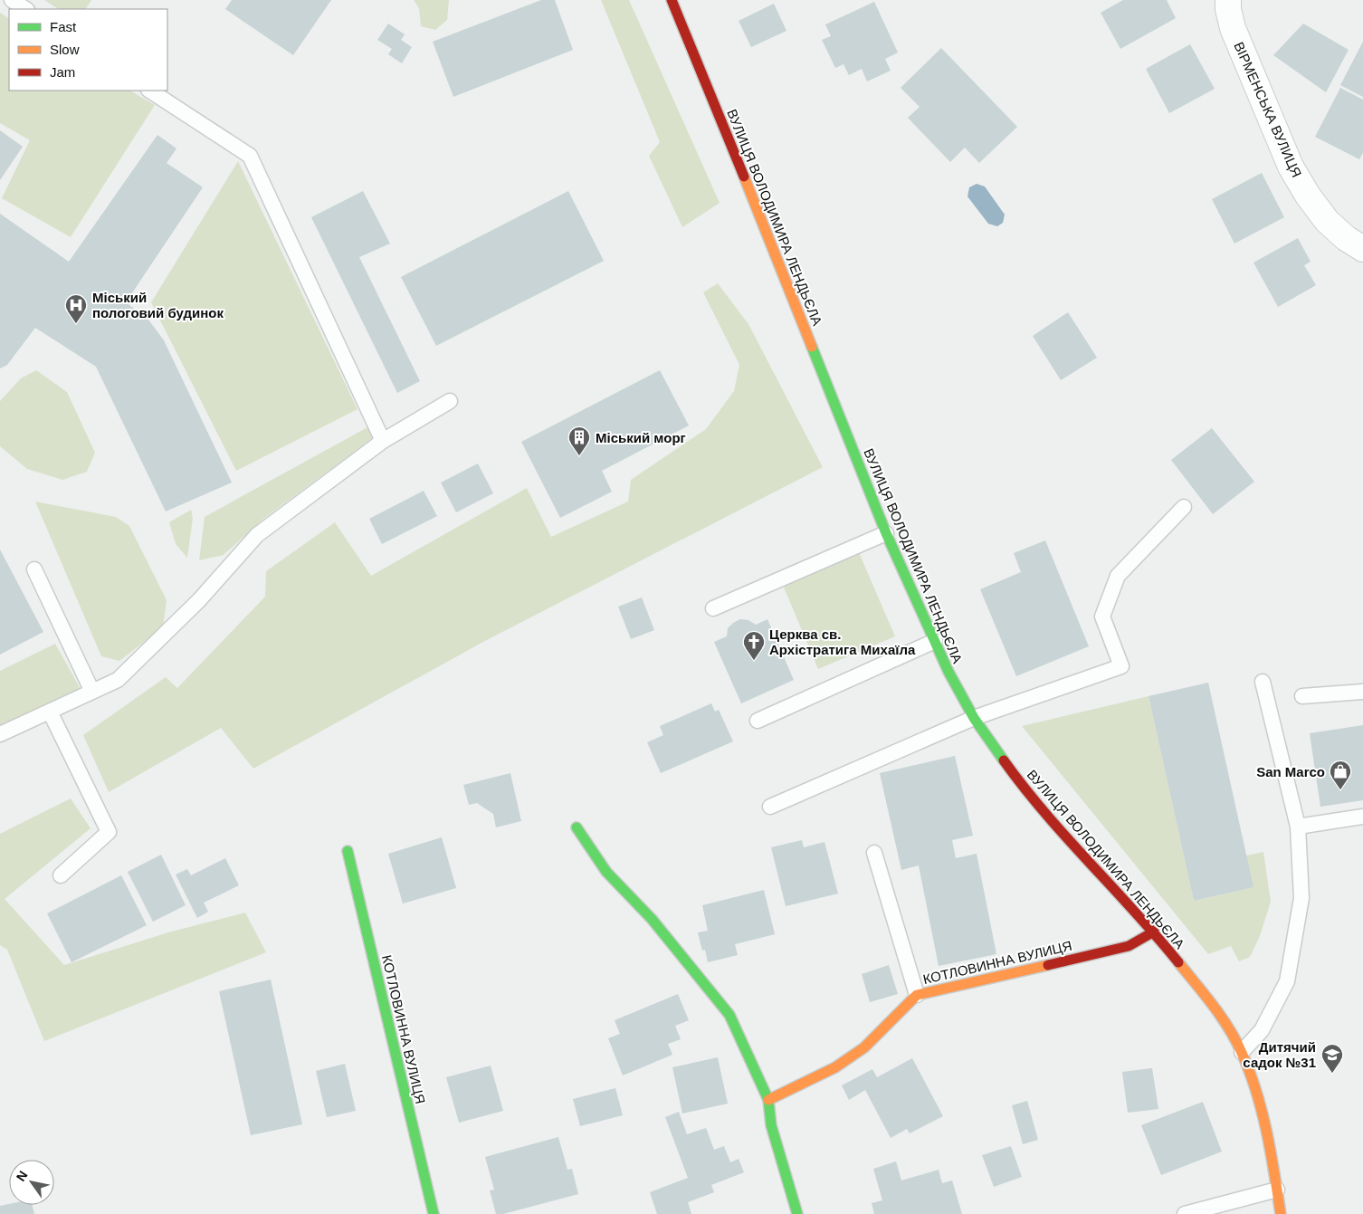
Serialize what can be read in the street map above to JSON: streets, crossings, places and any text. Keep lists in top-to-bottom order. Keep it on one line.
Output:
{"streets":{"street":["ВІРМЕНСЬКА ВУЛИЦЯ","ВУЛИЦЯ ВОЛОДИМИРА ЛЕНДЬЄЛА","КОТЛОВИННА ВУЛИЦЯ"]},"crossings":[["ВУЛИЦЯ ВОЛОДИМИРА ЛЕНДЬЄЛА","КОТЛОВИННА ВУЛИЦЯ"]],"places":{"hospital":["Міський пологовий будинок"],"building":["Міський морг"],"church":["Церква св. Архістратига Михаїла"],"shop":["San Marco"],"school or university":["Дитячий садок №31"]},"legend":["Fast","Slow","Jam"],"north":"top left"}
